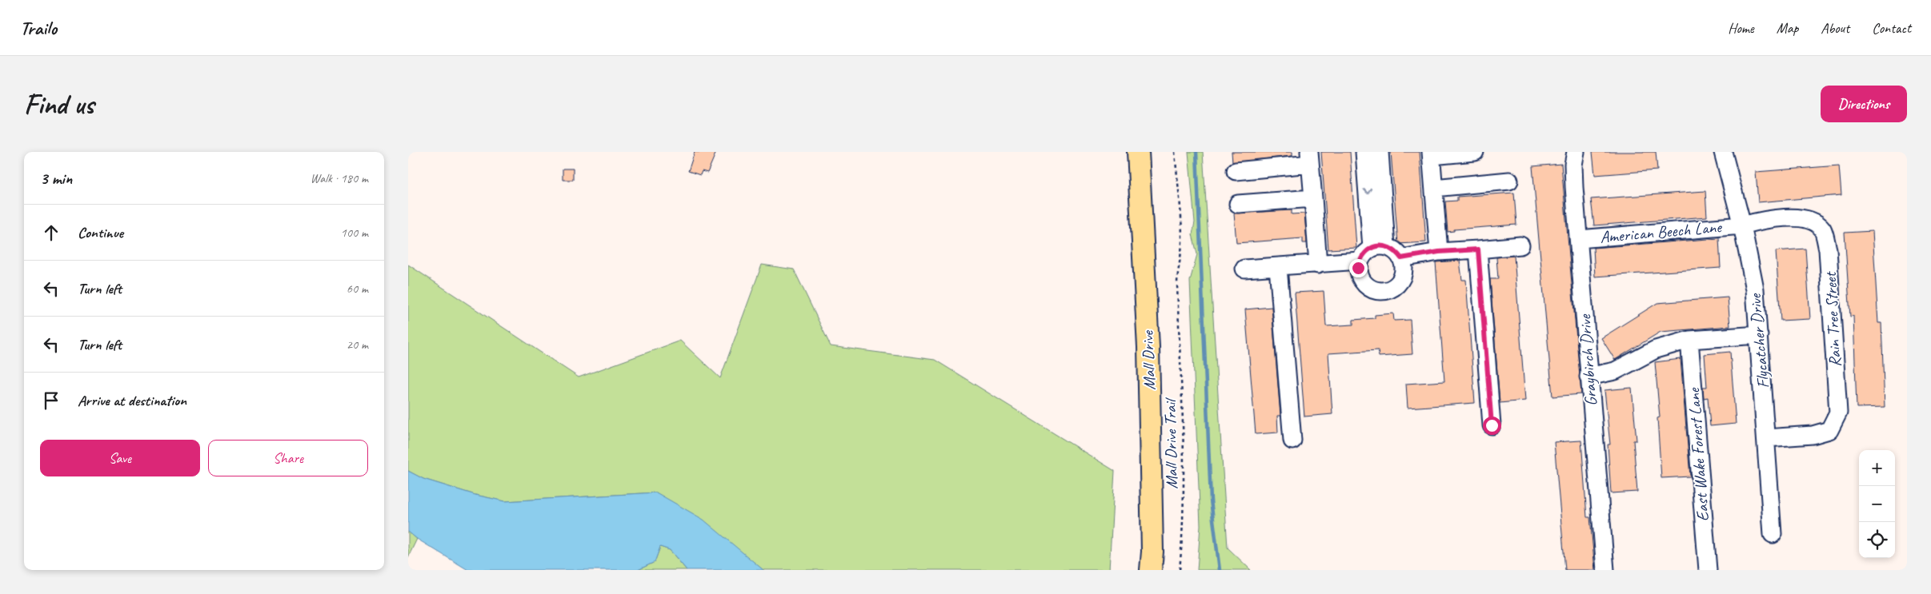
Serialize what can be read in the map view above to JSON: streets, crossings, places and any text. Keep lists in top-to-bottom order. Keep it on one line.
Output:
{"streets":{"main road":["Mall Drive"],"street":["American Beech Lane","Rain Tree Street","Flycatcher Drive","Graybirch Drive","East Wake Forest Lane"],"path":["Mall Drive Trail"]},"crossings":[["American Beech Lane","Rain Tree Street"],["American Beech Lane","Flycatcher Drive"],["American Beech Lane","Graybirch Drive"],["Rain Tree Street","Flycatcher Drive"]],"page":{"header":"Trailo","nav":["Home","Map","About","Contact"],"buttons":["Directions",["Save","Share"]],"title":"Find us","heading":["3 min","Walk · 180 m"],"list":[["Continue","100 m"],["Turn left","60 m"],["Turn left","20 m"],"Arrive at destination"],"map_buttons":["+","−"]}}
